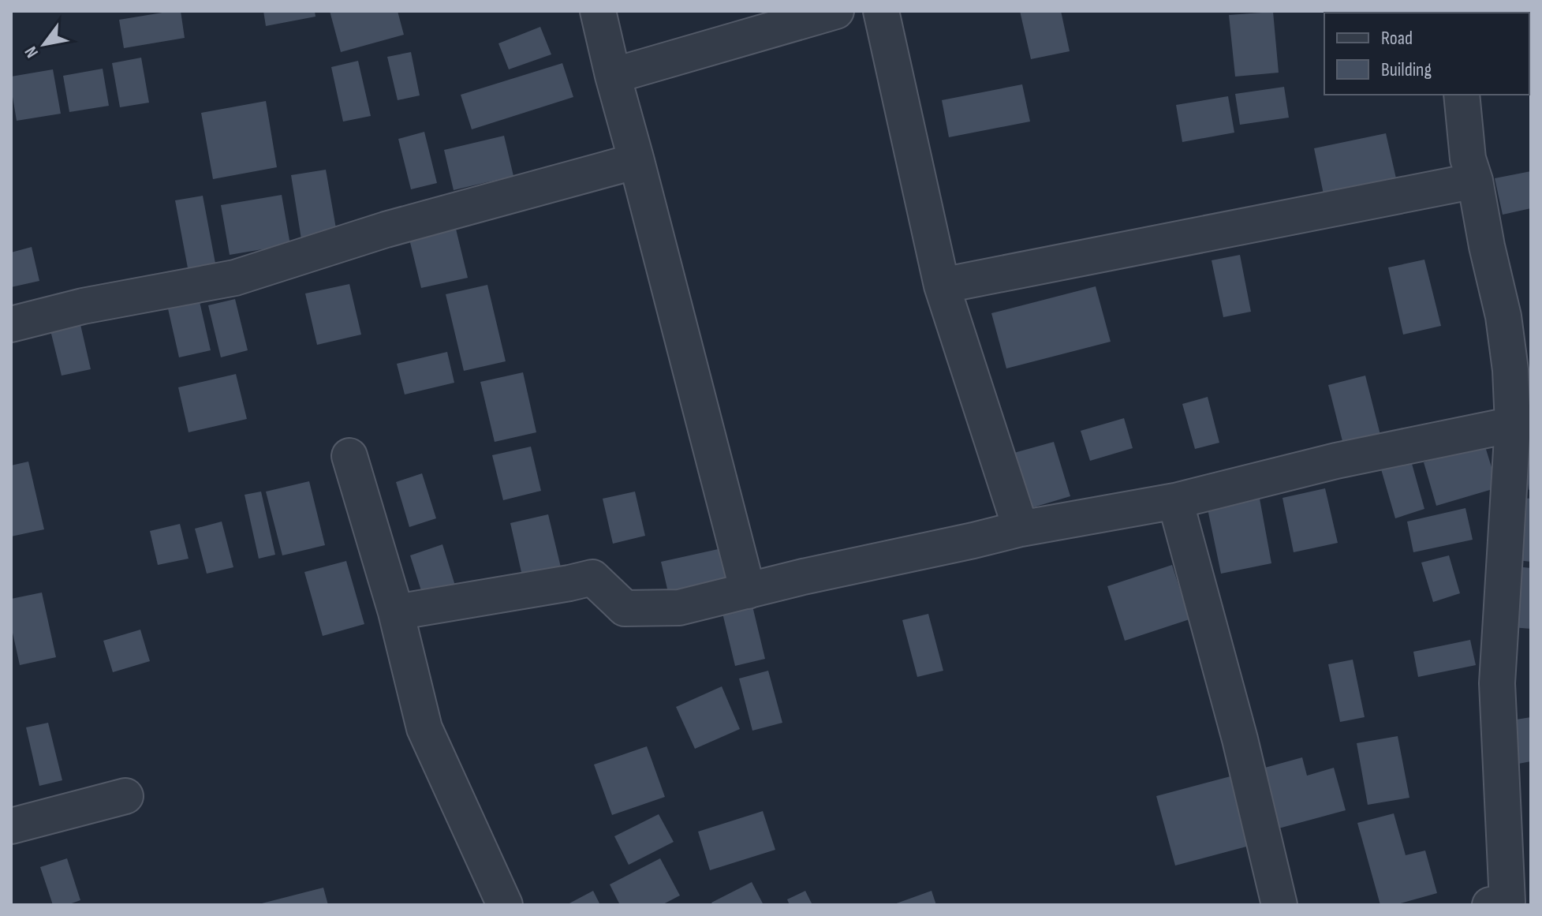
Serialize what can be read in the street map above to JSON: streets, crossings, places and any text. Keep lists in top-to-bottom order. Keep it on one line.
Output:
{"legend":["Road","Building"],"north":"bottom left"}
